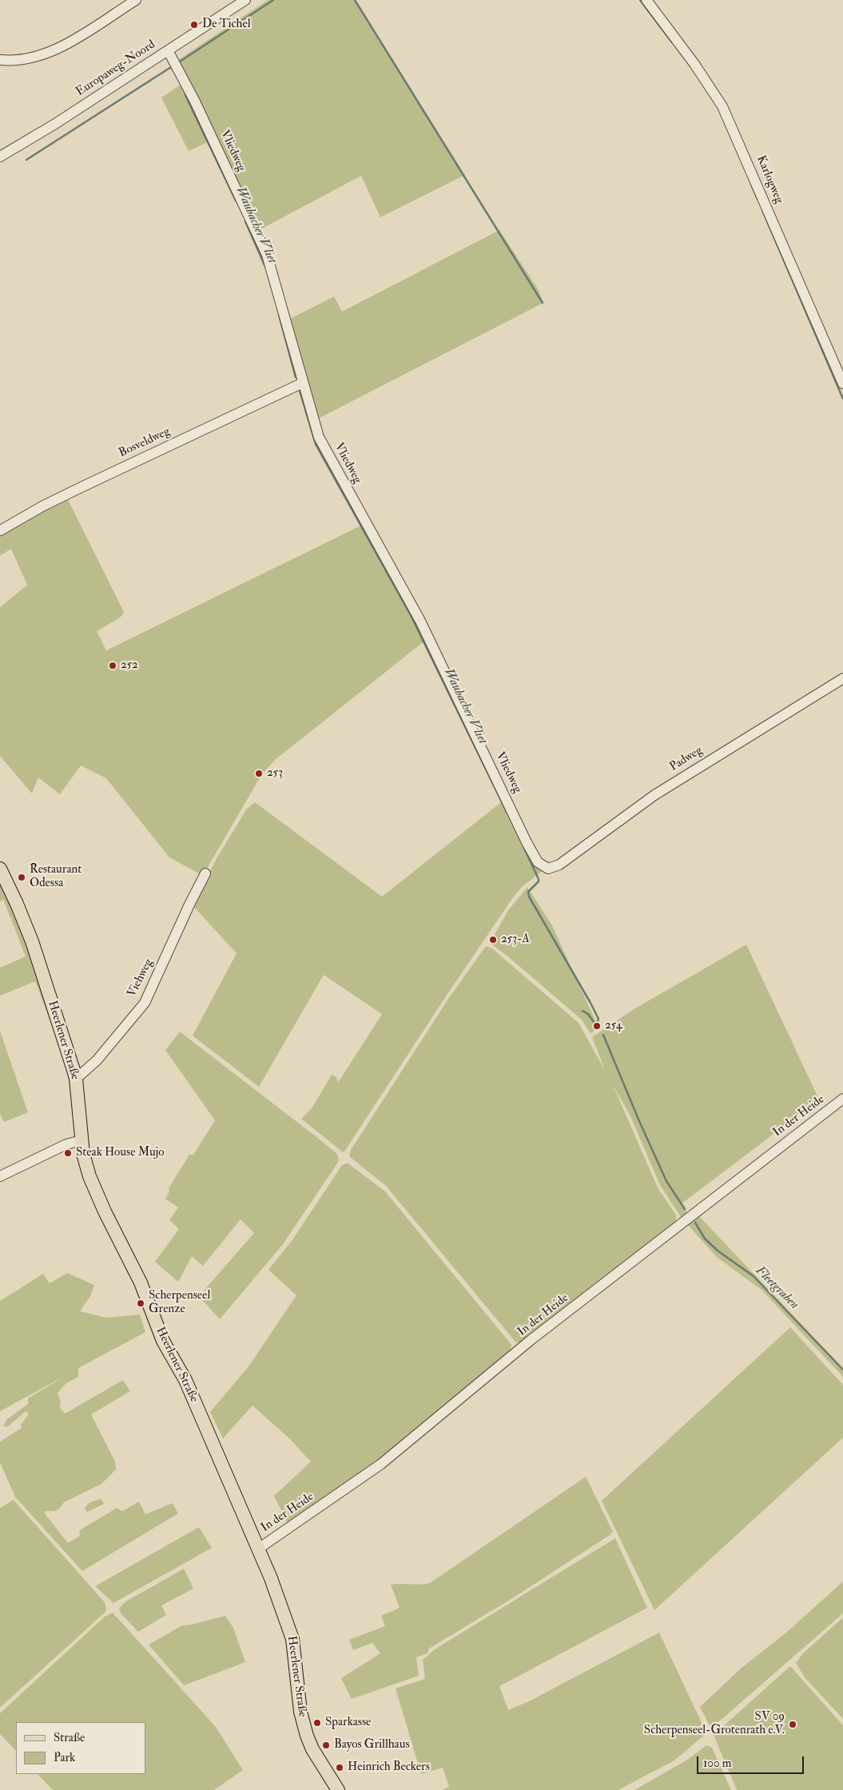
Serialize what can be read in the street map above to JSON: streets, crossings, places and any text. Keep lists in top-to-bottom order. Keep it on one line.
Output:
{"streets":{"main road":["Heerlener Straße"],"street":["Europaweg-Noord","Vliedweg","Karlogweg","Bosveldweg","Padweg","Viehweg","In der Heide"]},"crossings":[["Europaweg-Noord","Vliedweg"],["Vliedweg","Bosveldweg"],["Vliedweg","Padweg"],["Viehweg","Heerlener Straße"],["Heerlener Straße","In der Heide"]],"water":["Waubacher Vliet","Fleetgraben"],"places":["De Tichel","252","253","Restaurant Odessa","253-A","254","Steak House Mujo","Scherpenseel Grenze","Sparkasse","SV 09 Scherpenseel-Grotenrath e.V.","Bayos Grillhaus","Heinrich Beckers"],"legend":["Straße","Park"],"scale_bar":"100 m"}
